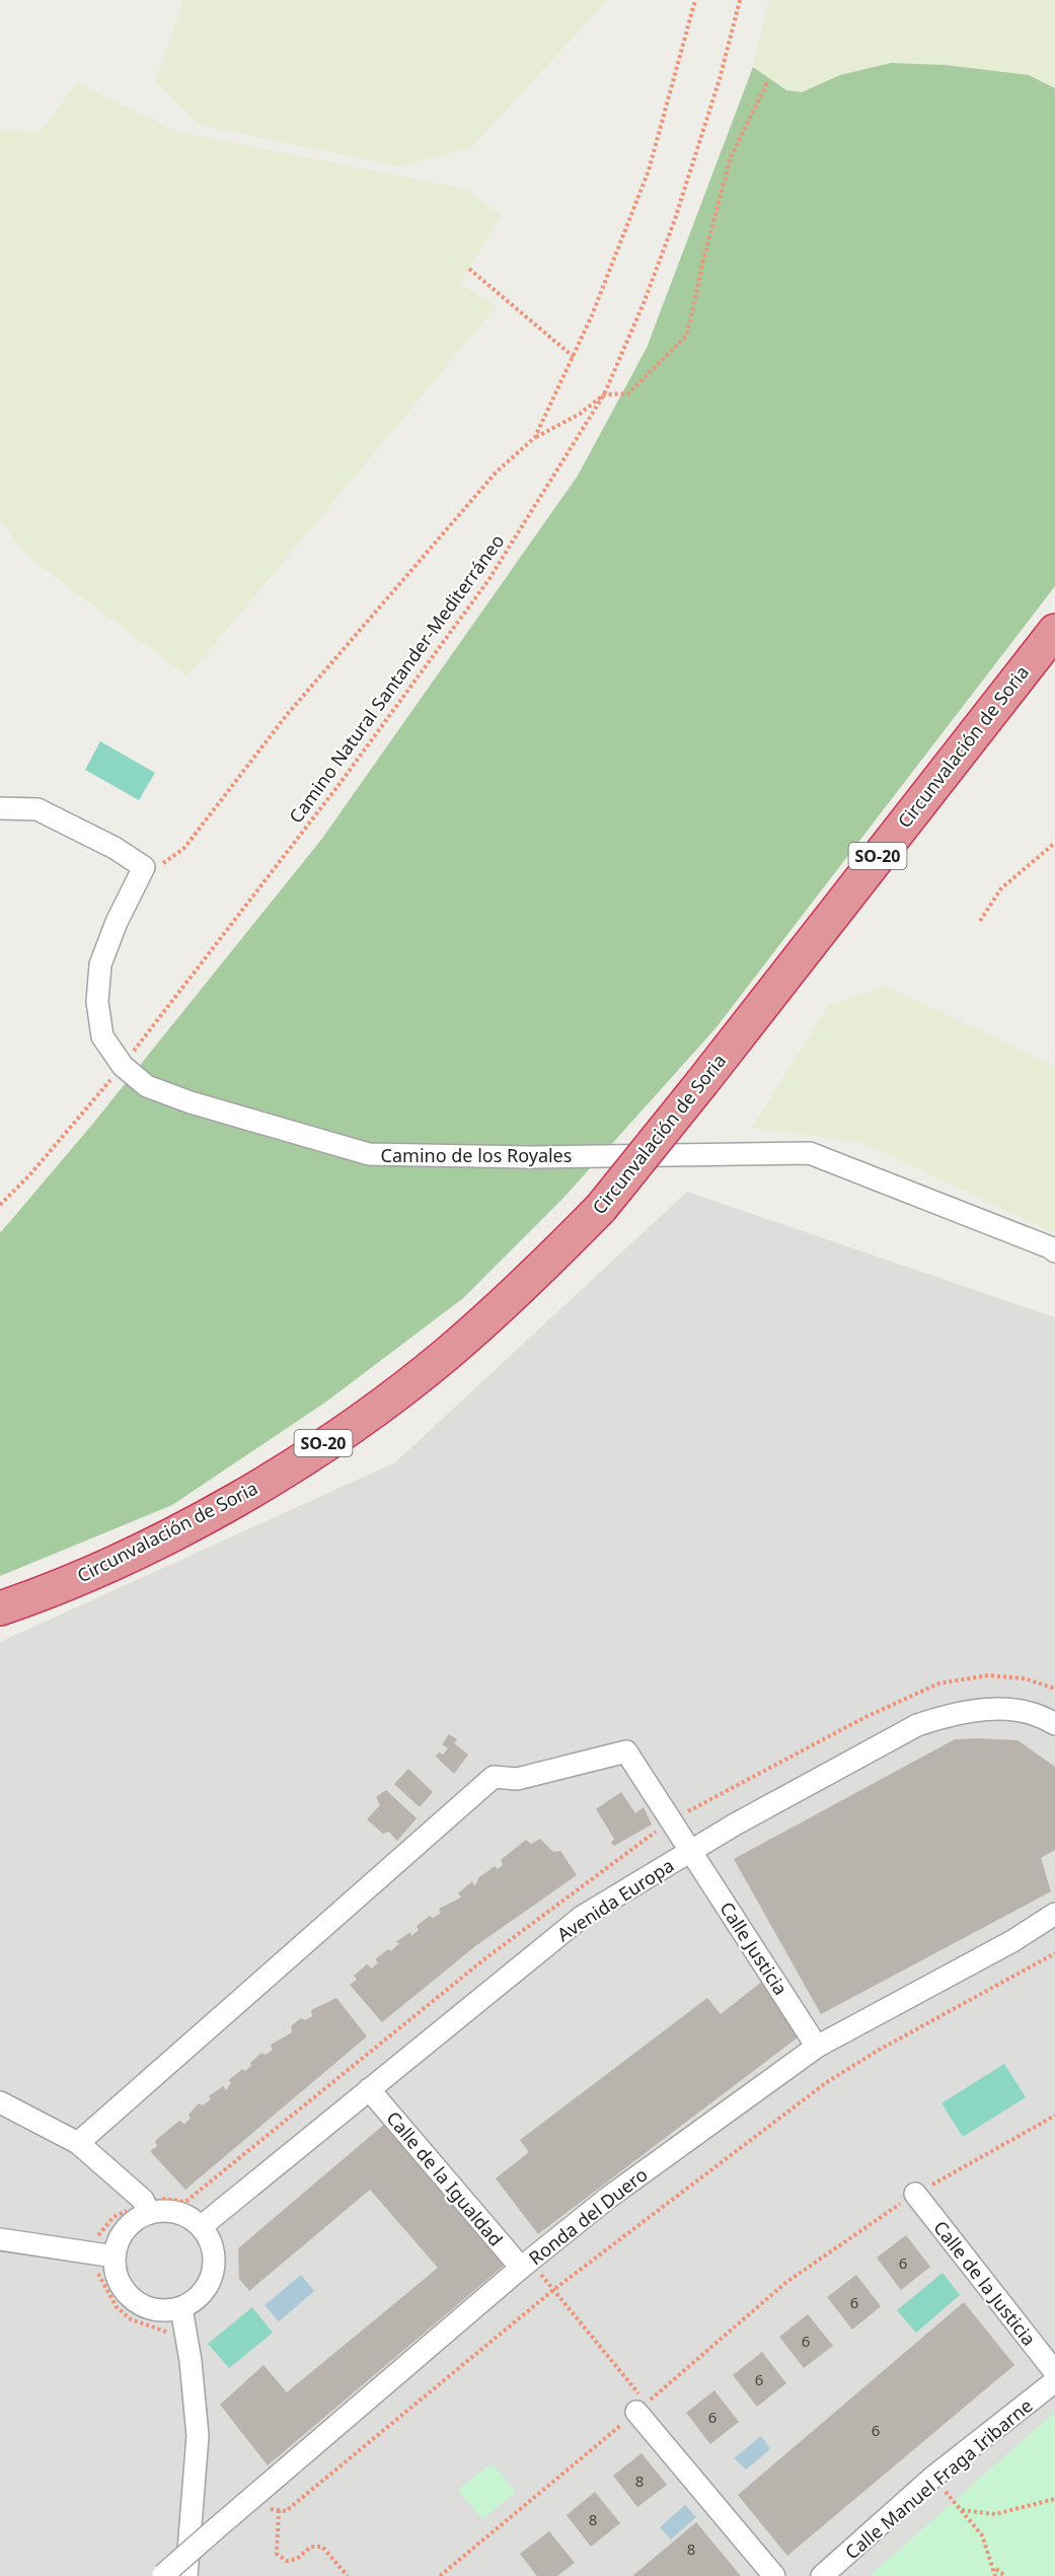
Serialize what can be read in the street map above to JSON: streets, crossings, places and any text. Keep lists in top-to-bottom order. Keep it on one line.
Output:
{"streets":{"highway":["Circunvalación de Soria","SO-20"],"street":["Camino de los Royales","Avenida Europa","Calle Justicia","Calle de la Igualdad","Ronda del Duero","Calle de la Justicia","Calle Manuel Fraga Iribarne"],"path":["Camino Natural Santander-Mediterráneo"]},"crossings":[["Camino Natural Santander-Mediterráneo","Camino de los Royales"],["Avenida Europa","Calle Justicia"],["Avenida Europa","Calle de la Igualdad"],["Calle Justicia","Ronda del Duero"],["Calle de la Igualdad","Ronda del Duero"]],"house_numbers":["6","6","6","6","6","6","8","8","8"]}
